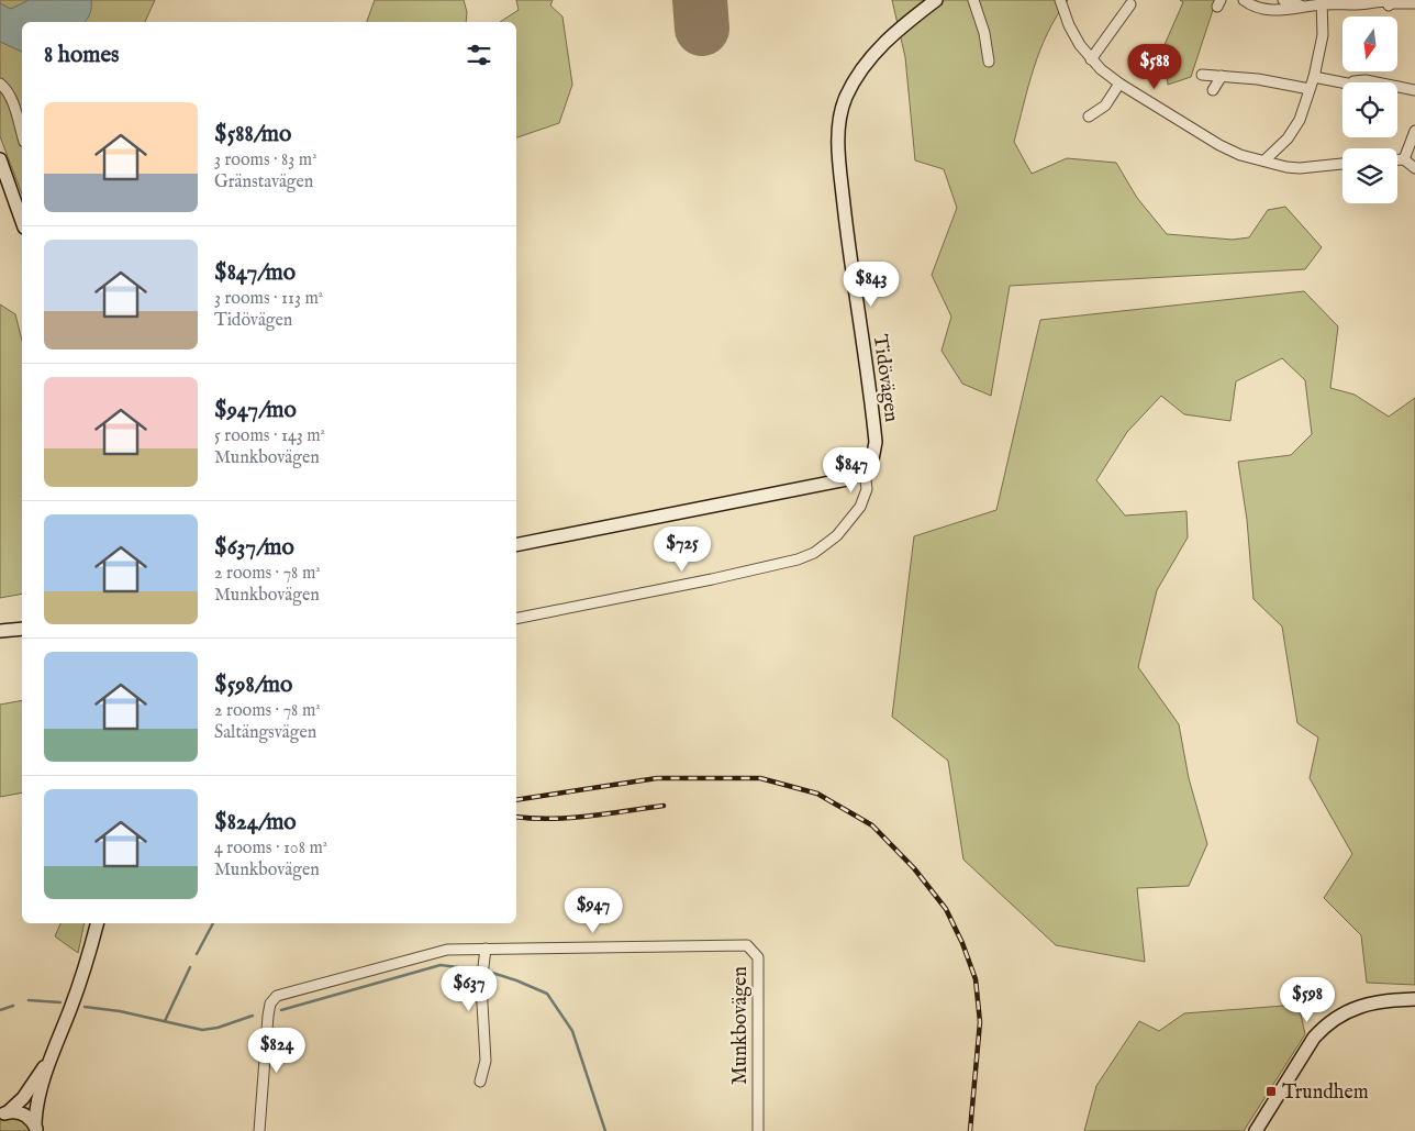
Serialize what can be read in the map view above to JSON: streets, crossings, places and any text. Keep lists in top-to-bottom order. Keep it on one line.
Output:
{"streets":{"street":["Tidövägen","Munkbovägen"]},"places":{"transit":["Trundhem"]},"north":"bottom","page":{"heading":"8 homes","price":["$588","$843","$847","$725","$947","$637","$598","$824"],"list":[{"name":"$588/mo","note":"3 rooms · 83 m² · Gränstavägen"},{"name":"$847/mo","note":"3 rooms · 113 m² · Tidövägen"},{"name":"$947/mo","note":"5 rooms · 143 m² · Munkbovägen"},{"name":"$637/mo","note":"2 rooms · 78 m² · Munkbovägen"},{"name":"$598/mo","note":"2 rooms · 78 m² · Saltängsvägen"},{"name":"$824/mo","note":"4 rooms · 108 m² · Munkbovägen"}]}}
